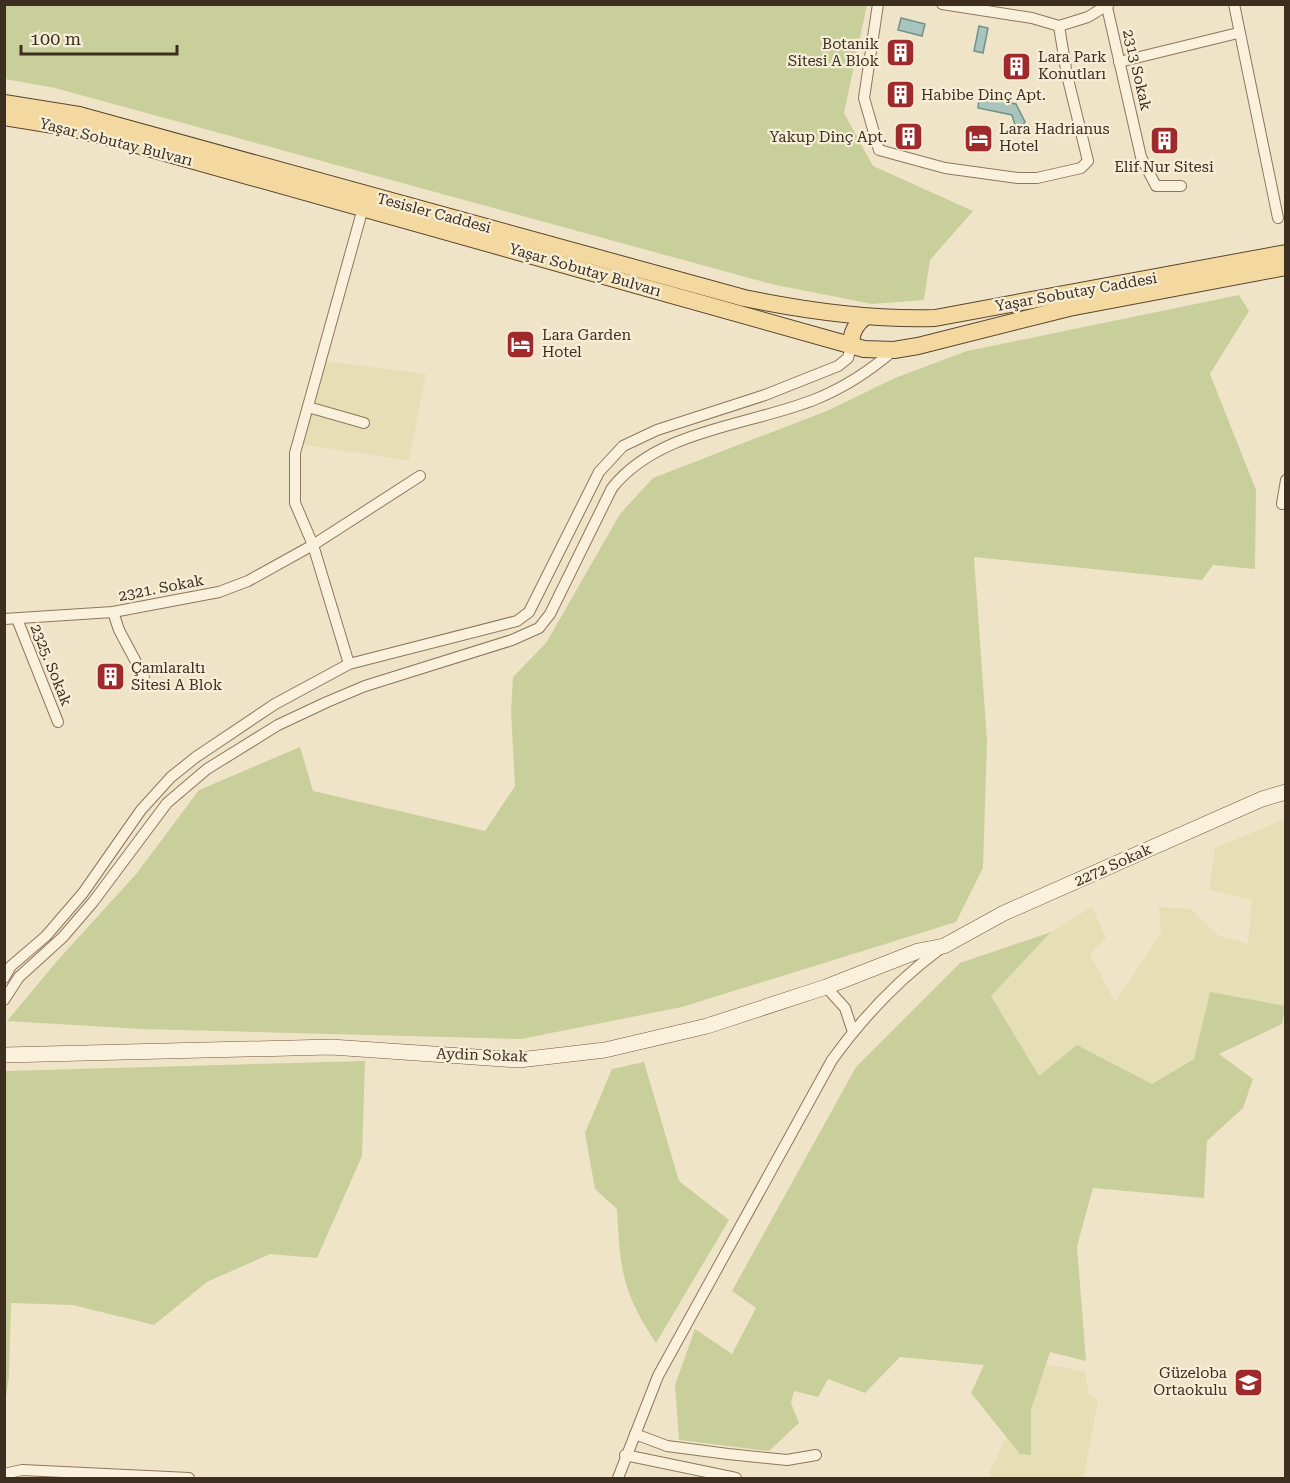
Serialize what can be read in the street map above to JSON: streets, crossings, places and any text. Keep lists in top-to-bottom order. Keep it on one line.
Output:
{"streets":{"main road":["Yaşar Sobutay Bulvarı","Tesisler Caddesi","Yaşar Sobutay Caddesi"],"street":["2313 Sokak","2321. Sokak","2325. Sokak","2272 Sokak","Aydin Sokak"]},"crossings":[["Tesisler Caddesi","Yaşar Sobutay Caddesi"],["2321. Sokak","2325. Sokak"],["2272 Sokak","Aydin Sokak"]],"places":{"building":["Botanik Sitesi A Blok","Lara Park Konutları","Habibe Dinç Apt.","Yakup Dinç Apt.","Elif Nur Sitesi","Çamlaraltı Sitesi A Blok"],"hotel":["Lara Hadrianus Hotel","Lara Garden Hotel"],"school or university":["Güzeloba Ortaokulu"]},"scale_bar":"100 m"}
